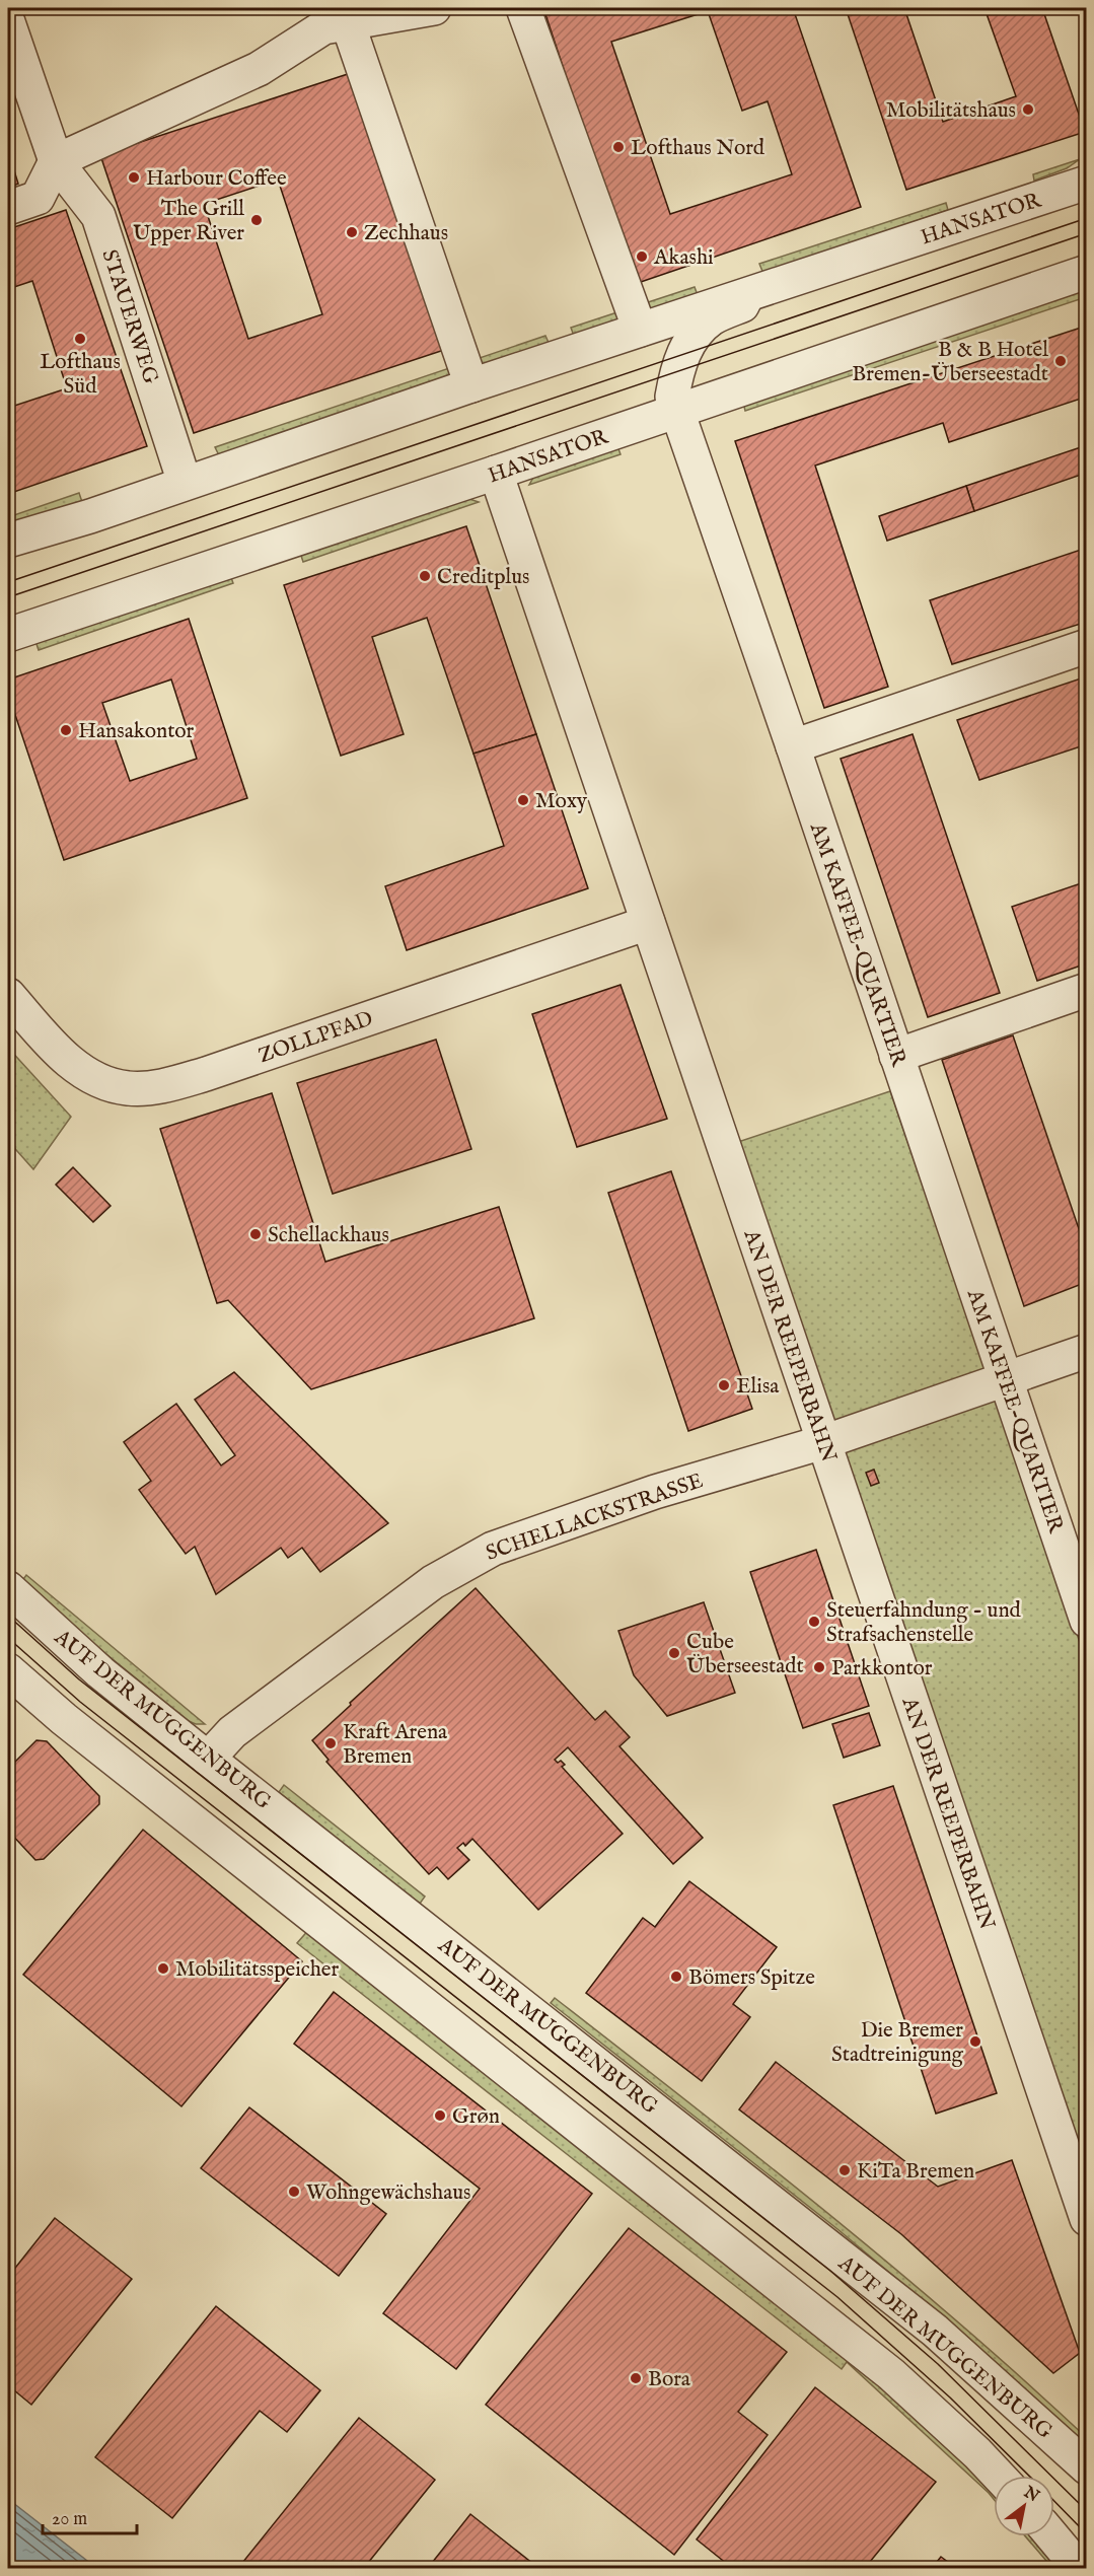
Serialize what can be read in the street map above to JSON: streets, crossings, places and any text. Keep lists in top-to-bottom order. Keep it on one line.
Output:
{"streets":{"street":["HANSATOR","STAUERWEG","AM KAFFEE-QUARTIER","ZOLLPFAD","AN DER REEPERBAHN","SCHELLACKSTRASSE","AUF DER MUGGENBURG"]},"crossings":[["HANSATOR","STAUERWEG"],["HANSATOR","AM KAFFEE-QUARTIER"],["HANSATOR","AN DER REEPERBAHN"],["AM KAFFEE-QUARTIER","SCHELLACKSTRASSE"],["ZOLLPFAD","AN DER REEPERBAHN"],["AN DER REEPERBAHN","SCHELLACKSTRASSE"],["SCHELLACKSTRASSE","AUF DER MUGGENBURG"]],"places":["Mobilitätshaus","Lofthaus Nord","Harbour Coffee","The Grill Upper River","Zechhaus","Akashi","Lofthaus Süd","B & B Hotel Bremen-Überseestadt","Creditplus","Hansakontor","Moxy","Schellackhaus","Elisa","Steuerfahndung - und Strafsachenstelle","Cube Überseestadt","Parkkontor","Kraft Arena Bremen","Mobilitätsspeicher","Bömers Spitze","Die Bremer Stadtreinigung","Grøn","KiTa Bremen","Wohngewächshaus","Bora"],"scale_bar":"20 m","north":"top right"}
